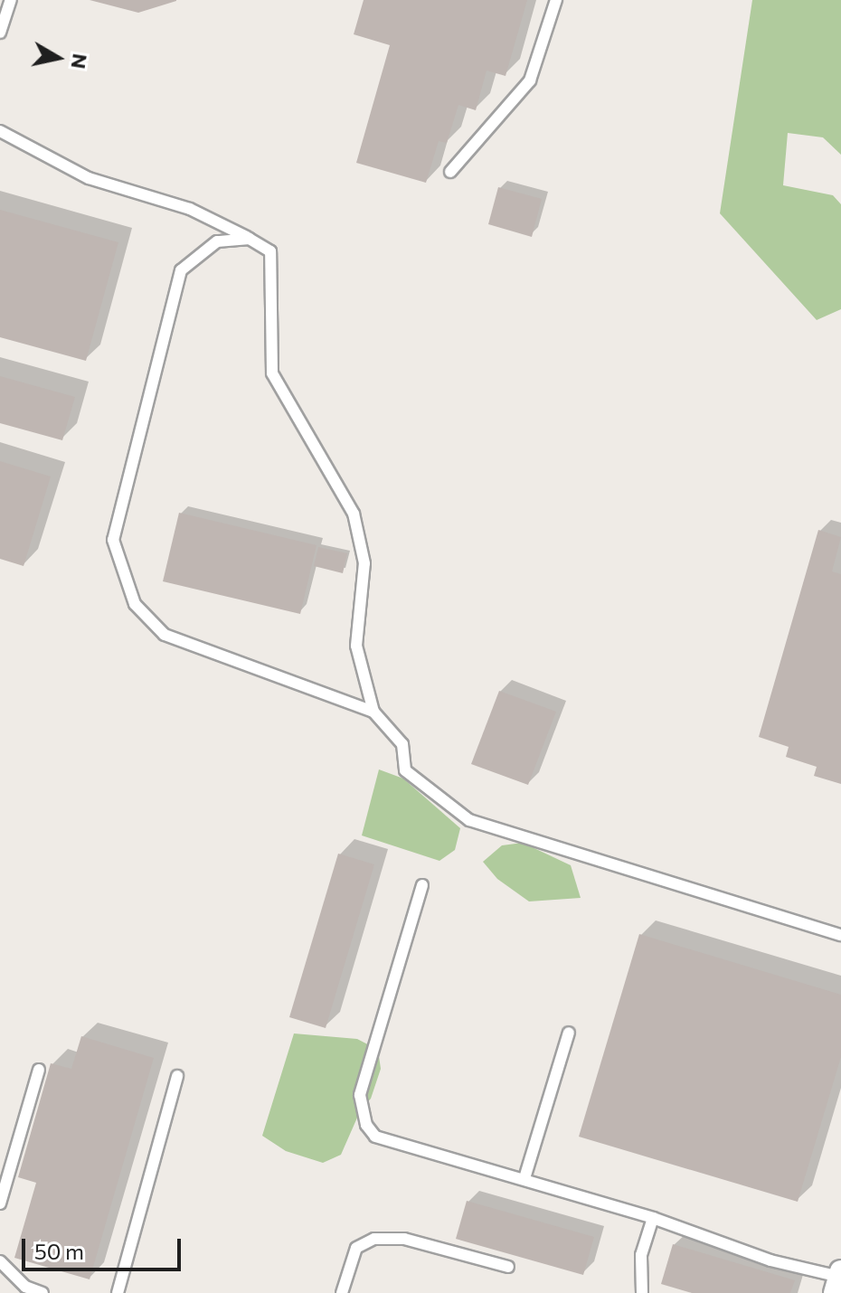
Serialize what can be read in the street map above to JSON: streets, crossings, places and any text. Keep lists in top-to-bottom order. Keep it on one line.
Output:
{"scale_bar":"50 m","north":"right"}
